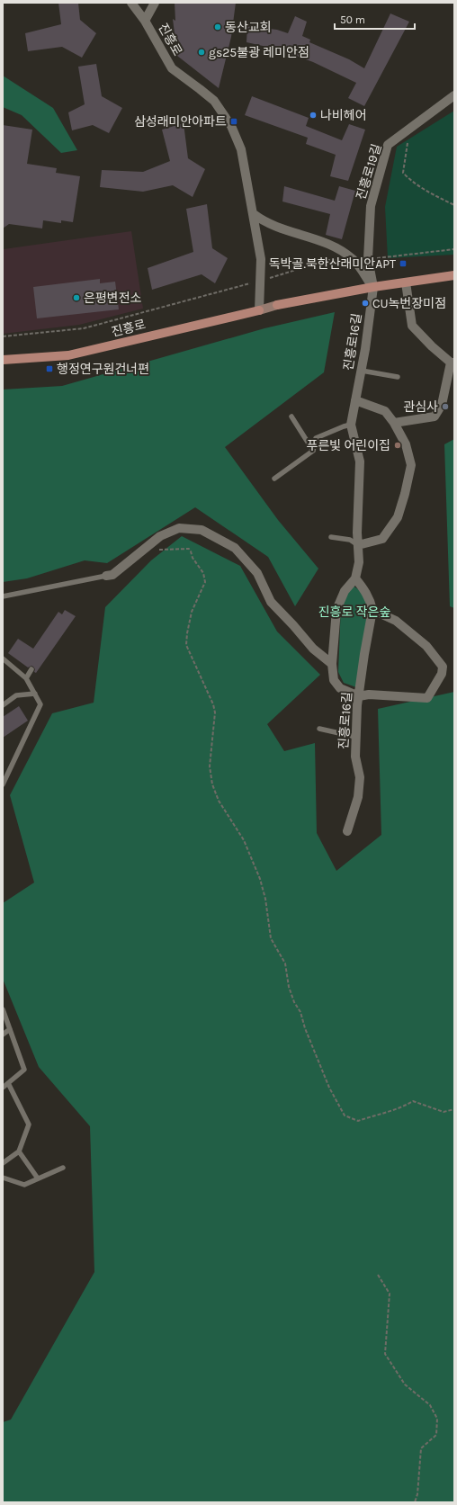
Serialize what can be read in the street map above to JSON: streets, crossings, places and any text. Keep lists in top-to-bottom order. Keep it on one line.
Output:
{"streets":{"main road":["진흥로"],"street":["진흥로19길","진흥로16길"]},"crossings":[["진흥로","진흥로19길"],["진흥로","진흥로16길"],["진흥로19길","진흥로16길"]],"parks":["진흥로 작은숲"],"places":{"other":["동산교회","gs25불광 레미안점","나비헤어","은평변전소","CU녹번장미점","관심사","푸른빛 어린이집"],"transit":["삼성래미안아파트","독박골.북한산래미안APT","행정연구원건너편"]},"scale_bar":"50 m"}
